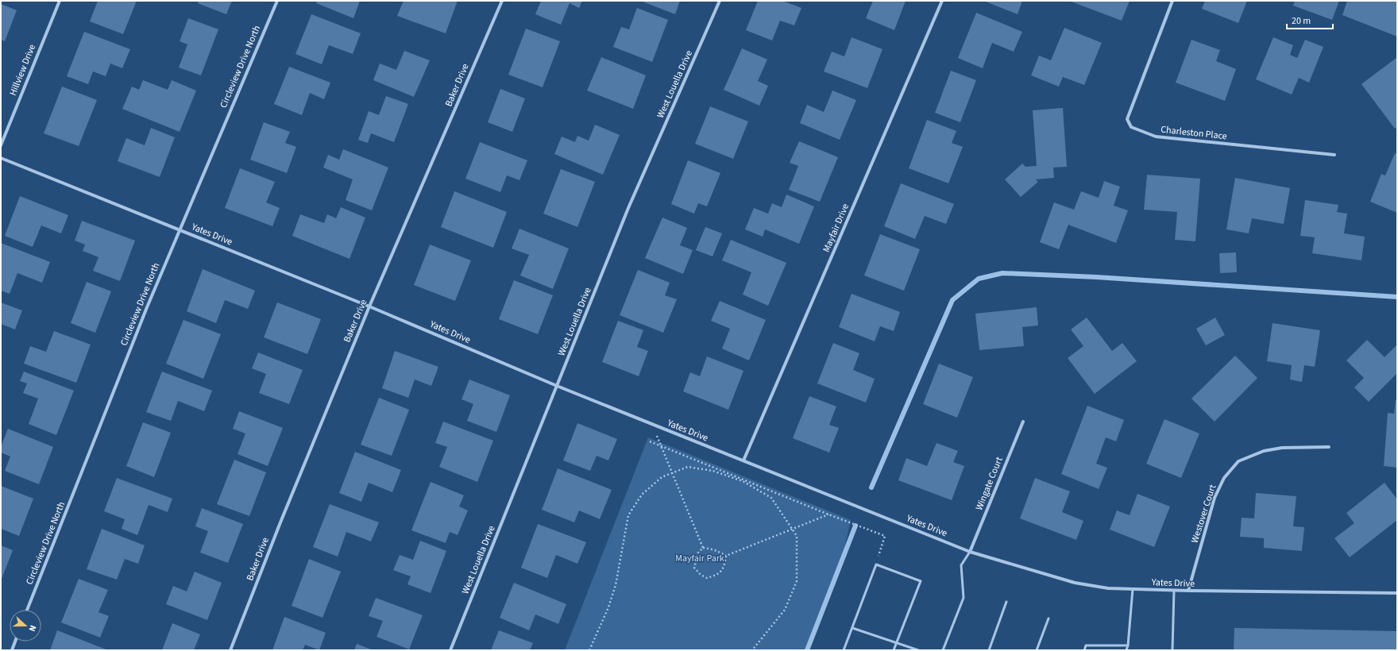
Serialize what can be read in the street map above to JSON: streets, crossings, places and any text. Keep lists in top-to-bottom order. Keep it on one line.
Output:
{"streets":{"street":["Circleview Drive North","Hillview Drive","West Louella Drive","Baker Drive","Charleston Place","Mayfair Drive","Yates Drive","Wingate Court","Westover Court"]},"crossings":[["Circleview Drive North","Yates Drive"],["West Louella Drive","Yates Drive"],["Baker Drive","Yates Drive"],["Mayfair Drive","Yates Drive"],["Yates Drive","Wingate Court"],["Yates Drive","Westover Court"]],"parks":["Mayfair Park"],"scale_bar":"20 m","north":"right"}
